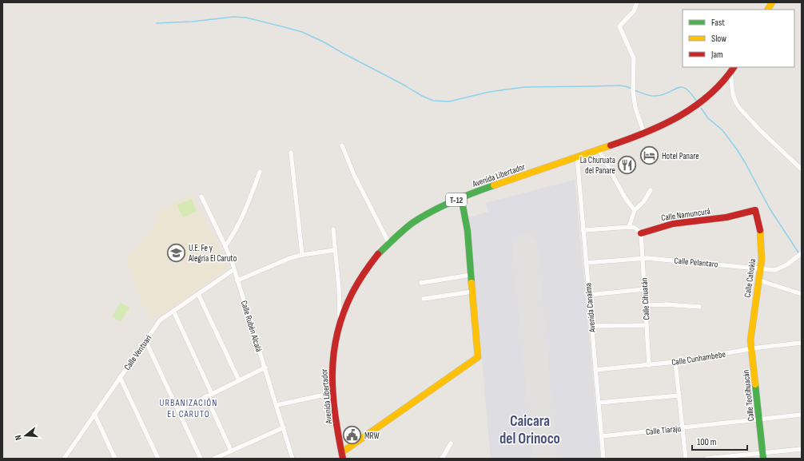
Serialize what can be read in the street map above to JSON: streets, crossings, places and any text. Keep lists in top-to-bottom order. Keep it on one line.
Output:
{"streets":{"main road":["Avenida Libertador","T-12","Calle Namuncurá","Calle Cahokia","Calle Teotihuacán"],"street":["Calle Pelantaro","Calle Cihuatán","Avenida Canaima","Calle Rubén Alcalá","Calle Ventuari","Calle Cunhambebe","Calle Tiaraju"]},"crossings":[["Avenida Libertador","Avenida Canaima"],["Calle Namuncurá","Calle Cahokia"],["Calle Namuncurá","Calle Cihuatán"],["Calle Pelantaro","Calle Cahokia"],["Calle Pelantaro","Calle Cihuatán"],["Calle Pelantaro","Avenida Canaima"],["Calle Cahokia","Calle Cunhambebe"],["Calle Cahokia","Calle Teotihuacán"],["Calle Cihuatán","Calle Cunhambebe"],["Avenida Canaima","Calle Cunhambebe"],["Avenida Canaima","Calle Tiaraju"],["Calle Rubén Alcalá","Calle Ventuari"],["Calle Cunhambebe","Calle Teotihuacán"],["Calle Teotihuacán","Calle Tiaraju"]],"districts":["URBANIZACIÓN EL CARUTO","Caicara del Orinoco"],"places":{"hotel":["Hotel Panare"],"restaurant":["La Churuata del Panare"],"school or university":["U.E. Fe y Alegría El Caruto"],"public building":["MRW"]},"legend":["Fast","Slow","Jam"],"scale_bar":"100 m","north":"left"}
